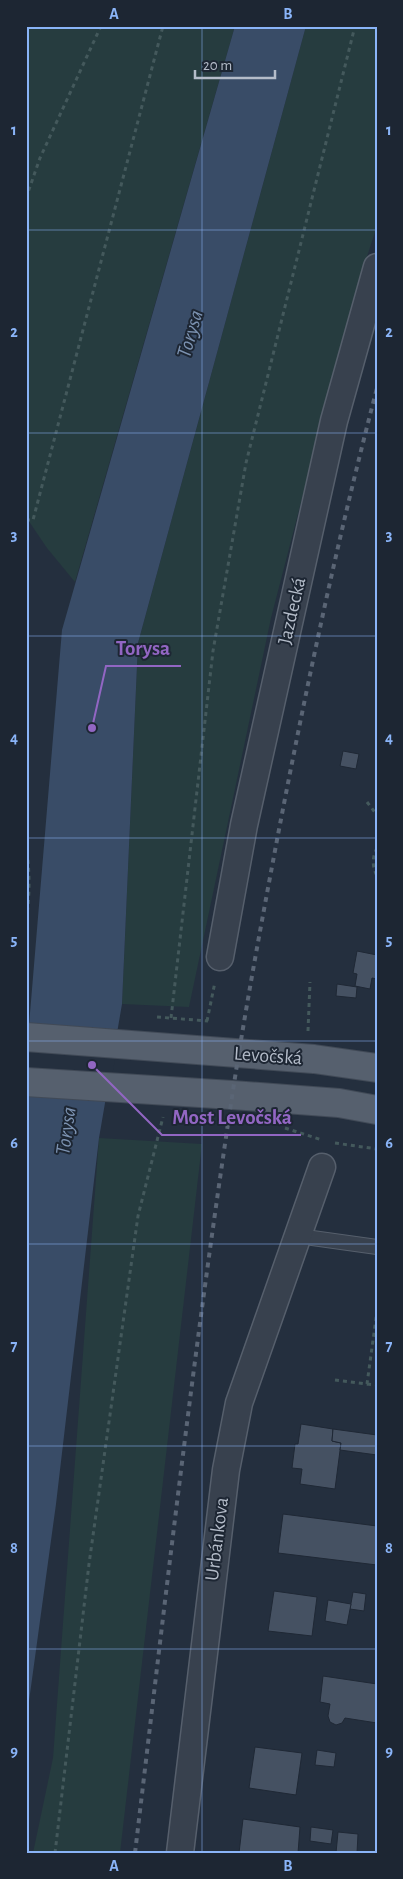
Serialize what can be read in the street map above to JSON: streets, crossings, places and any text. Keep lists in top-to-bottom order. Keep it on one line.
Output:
{"streets":{"main road":["Levočská"],"street":["Jazdecká","Urbánkova"]},"water":["Torysa"],"places":["Torysa","Most Levočská"],"scale_bar":"20 m","grid":{"columns":["A","B"],"rows":["1","2","3","4","5","6","7","8","9"]}}
